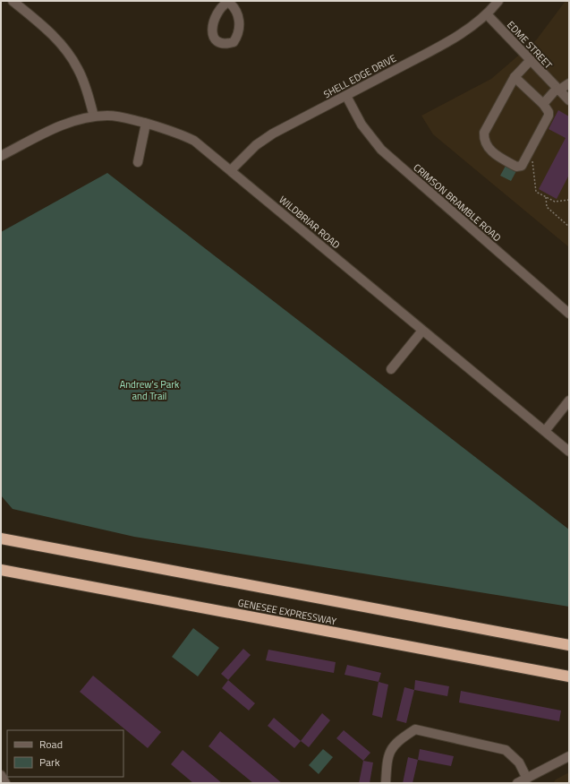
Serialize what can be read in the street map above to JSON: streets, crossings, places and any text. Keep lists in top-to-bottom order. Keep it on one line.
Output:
{"streets":{"highway":["GENESEE EXPRESSWAY"],"street":["EDME STREET","SHELL EDGE DRIVE","CRIMSON BRAMBLE ROAD","WILDBRIAR ROAD"]},"crossings":[["EDME STREET","SHELL EDGE DRIVE"],["SHELL EDGE DRIVE","CRIMSON BRAMBLE ROAD"],["SHELL EDGE DRIVE","WILDBRIAR ROAD"]],"parks":["Andrew's Park and Trail"],"legend":["Road","Park"]}
